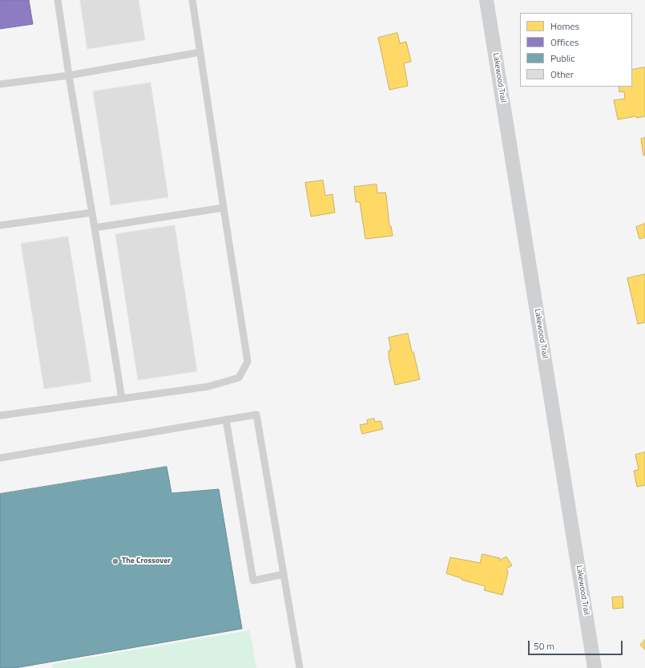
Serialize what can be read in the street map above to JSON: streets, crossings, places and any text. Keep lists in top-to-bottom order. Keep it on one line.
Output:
{"streets":{"street":["Lakewood Trail"]},"places":["The Crossover"],"legend":["Homes","Offices","Public","Other"],"scale_bar":"50 m"}
